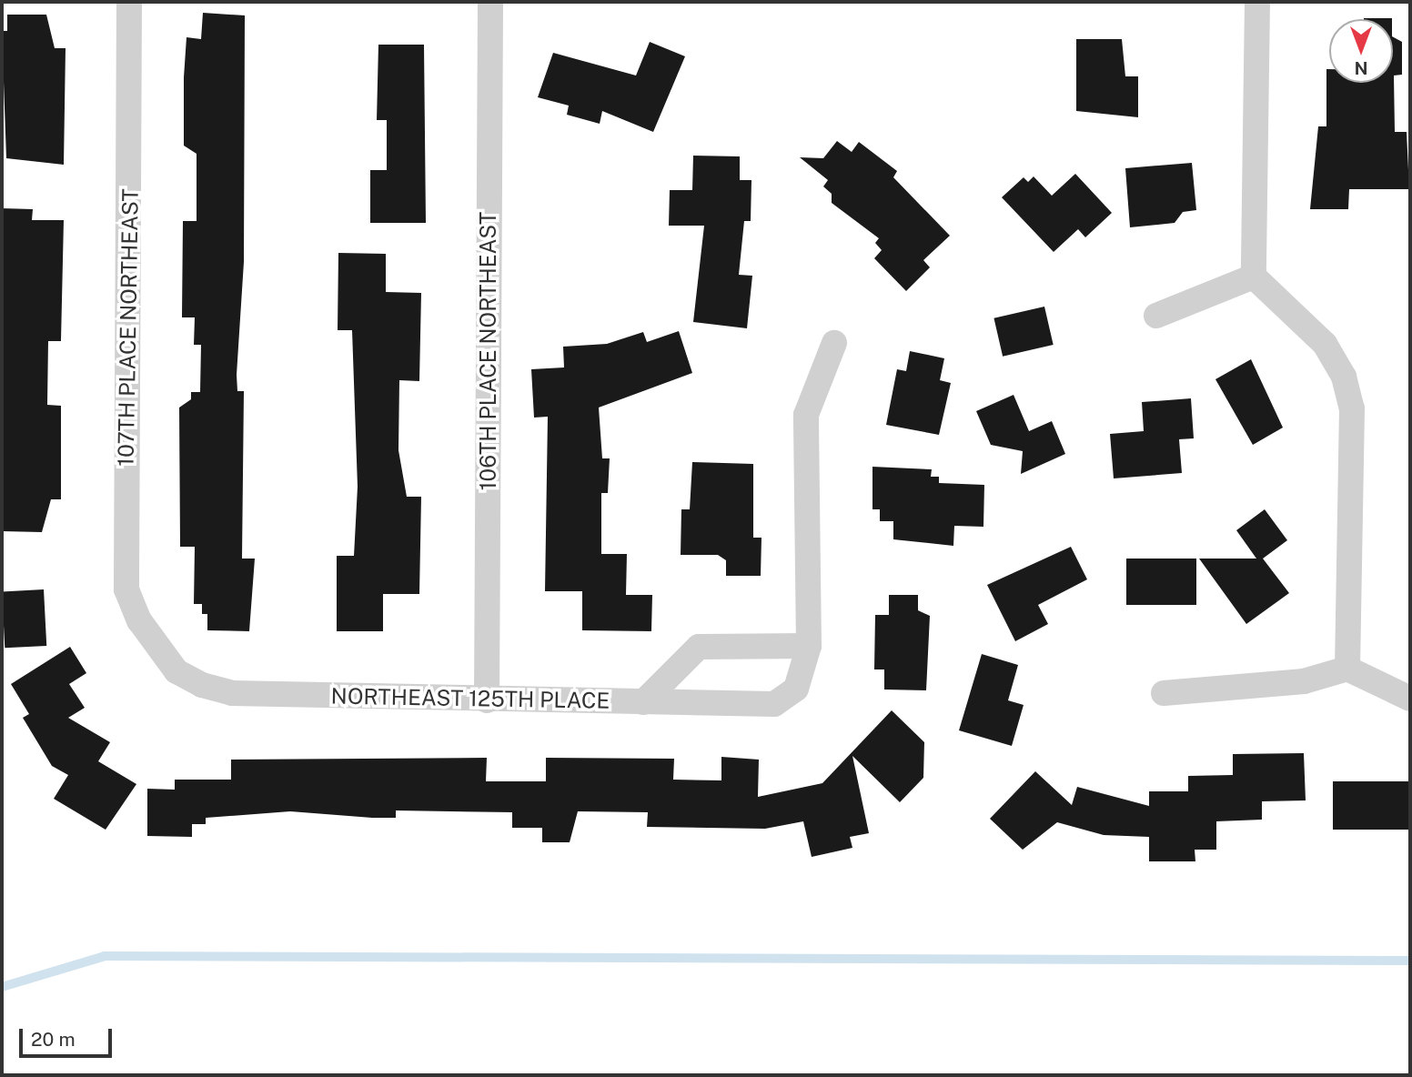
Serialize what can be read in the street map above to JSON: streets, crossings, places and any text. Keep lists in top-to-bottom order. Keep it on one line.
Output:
{"streets":{"street":["107TH PLACE NORTHEAST","106TH PLACE NORTHEAST","NORTHEAST 125TH PLACE"]},"crossings":[["107TH PLACE NORTHEAST","NORTHEAST 125TH PLACE"],["106TH PLACE NORTHEAST","NORTHEAST 125TH PLACE"]],"scale_bar":"20 m","north":"bottom"}
